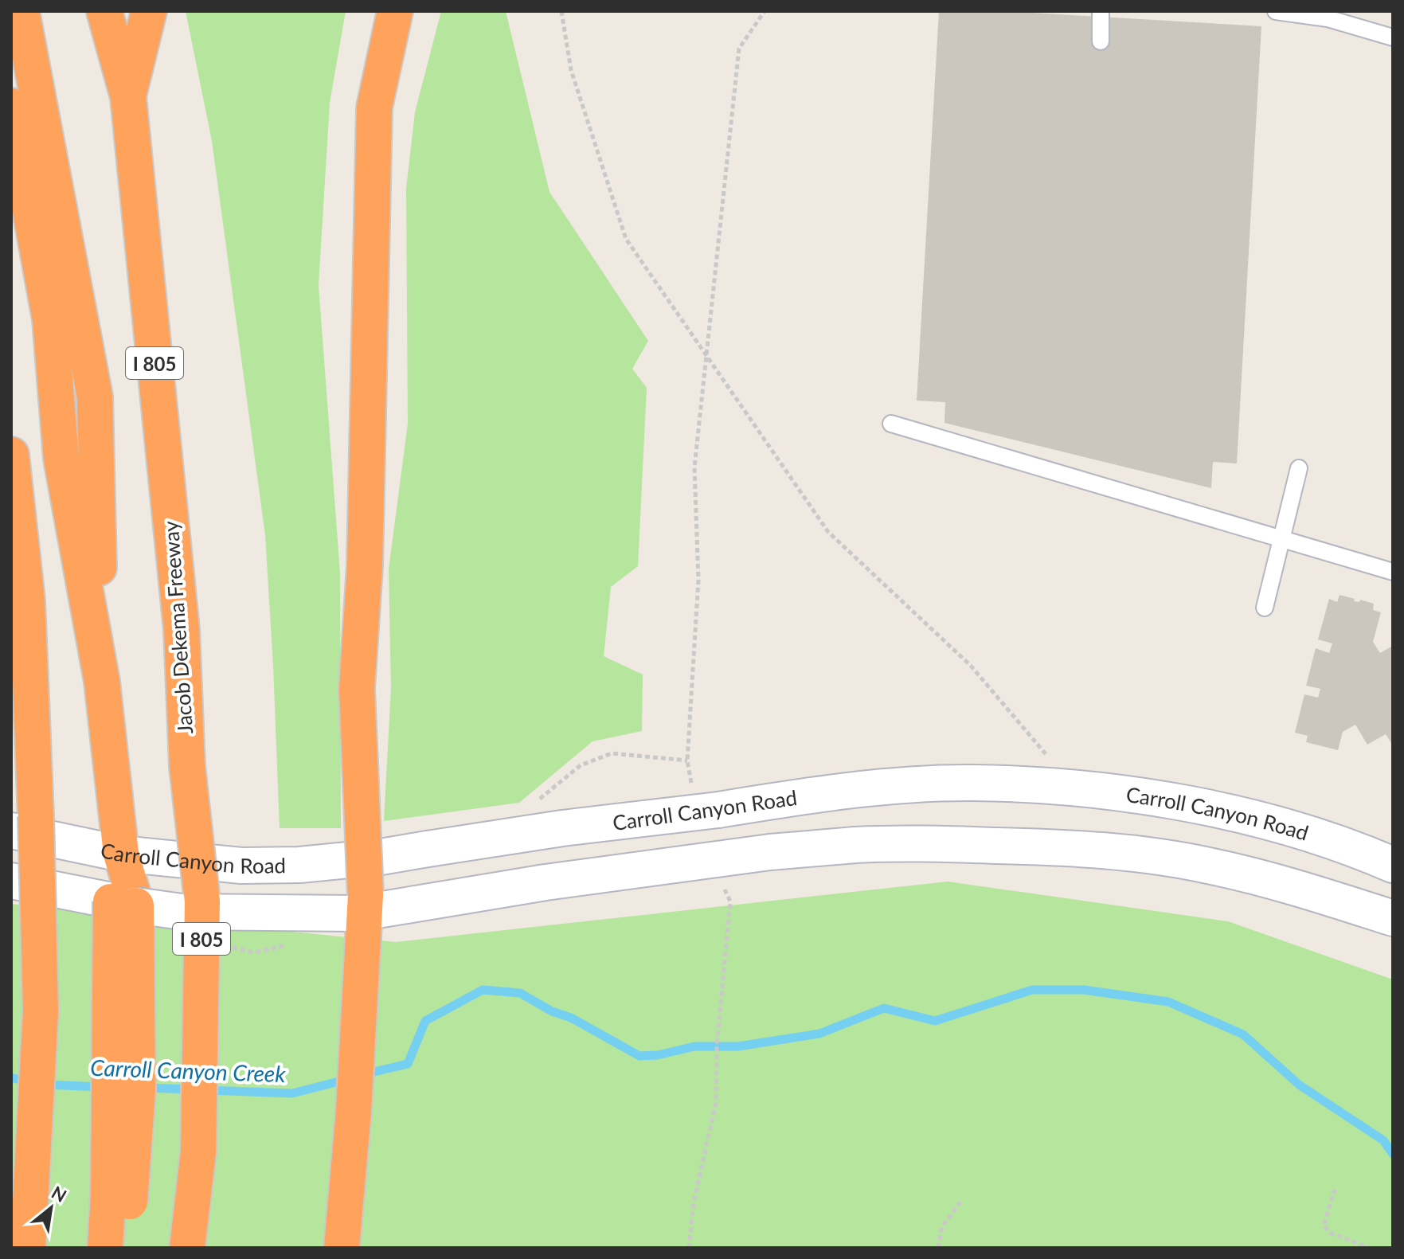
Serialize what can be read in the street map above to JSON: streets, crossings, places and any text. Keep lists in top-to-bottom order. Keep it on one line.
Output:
{"streets":{"highway":["I 805","Jacob Dekema Freeway"],"main road":["Carroll Canyon Road"]},"water":["Carroll Canyon Creek"],"north":"top right"}
